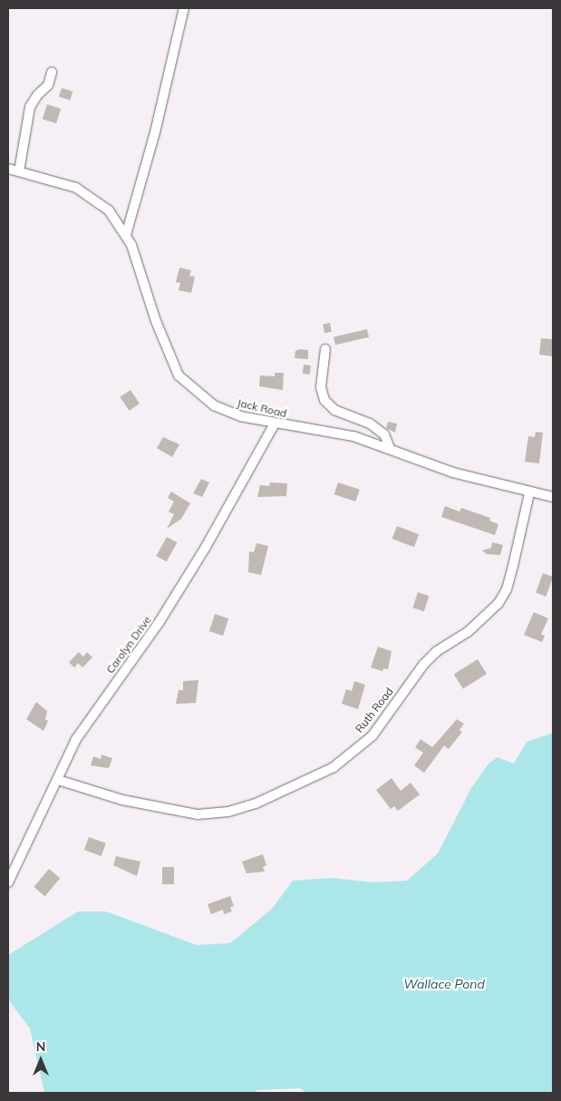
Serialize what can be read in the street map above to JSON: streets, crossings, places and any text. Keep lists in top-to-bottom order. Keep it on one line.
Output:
{"streets":{"street":["Jack Road","Carolyn Drive","Ruth Road"]},"crossings":[["Jack Road","Carolyn Drive"],["Jack Road","Ruth Road"],["Carolyn Drive","Ruth Road"]],"water":["Wallace Pond"],"north":"top"}
